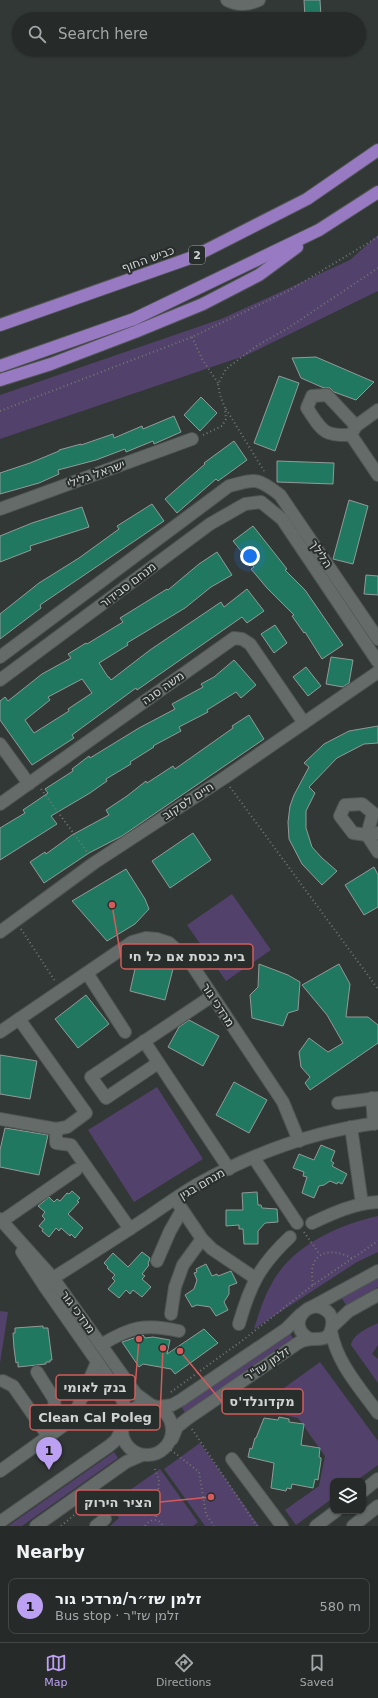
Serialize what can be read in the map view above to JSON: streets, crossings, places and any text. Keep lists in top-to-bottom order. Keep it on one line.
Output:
{"streets":{"highway":["2","כביש החוף"],"street":["ישראל גלילי","הלילך","מנחם סבידור","משה סנה","חיים לסקוב","מרדכי גור","מנחם בגין","זלמן שז\"ר"]},"crossings":[["הלילך","מנחם סבידור"],["משה סנה","חיים לסקוב"],["מרדכי גור","מנחם בגין"],["מרדכי גור","זלמן שז\"ר"]],"places":["בית כנסת אם כל חי","בנק לאומי","Clean Cal Poleg","מקדונלד'ס","הציר הירוק"],"page":{"search":"Search here","pins":"1","heading":"Nearby","list":[{"mark":"1","name":"זלמן שז״ר/מרדכי גור","note":"Bus stop · זלמן שז\"ר","value":"580 m"}],"nav":["Map","Directions","Saved"]}}
